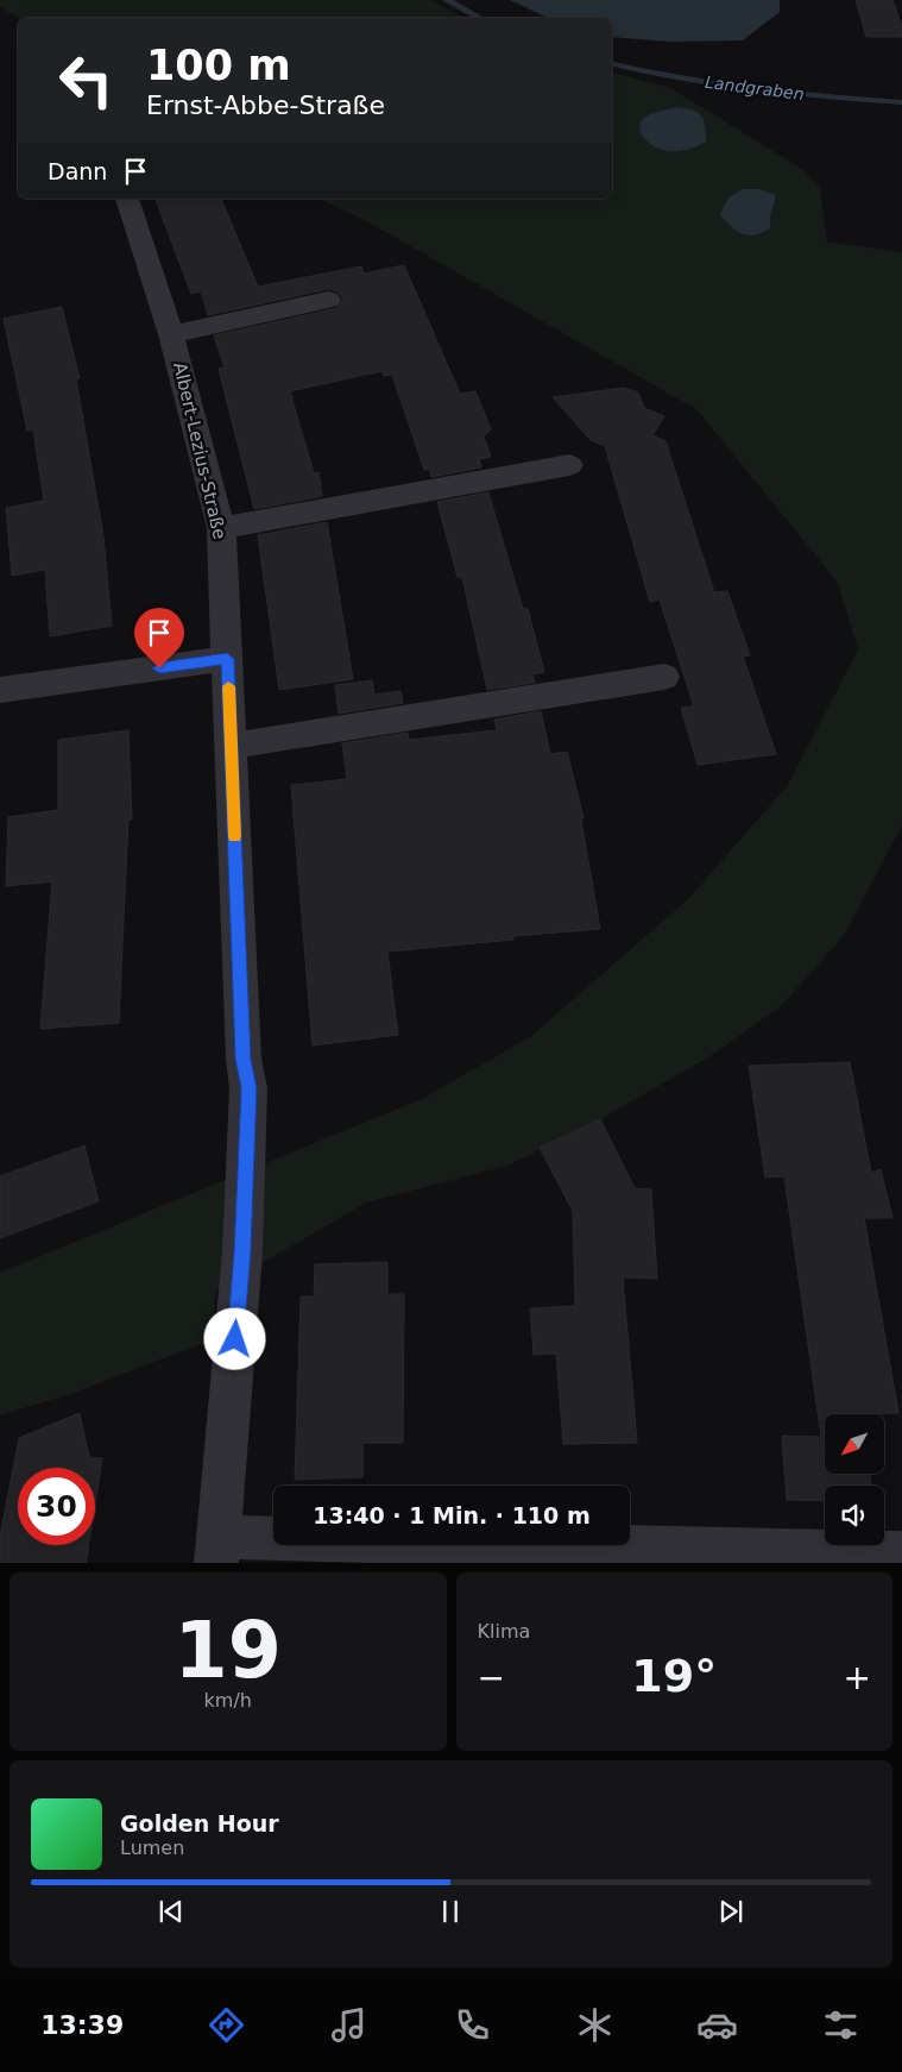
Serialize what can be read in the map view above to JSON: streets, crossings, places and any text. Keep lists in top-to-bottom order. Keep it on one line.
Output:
{"streets":{"street":["Albert-Lezius-Straße"]},"water":["Landgraben"],"north":"bottom left","page":{"turn":["100 m","Ernst-Abbe-Straße"],"then":"Dann","limit":"30","trip":"13:40 · 1 Min. · 110 m","tile":[["19","km/h"],"Klima"],"heat":["−","19°","+"],"song":["Golden Hour","Lumen"],"tabs":"13:39"}}
